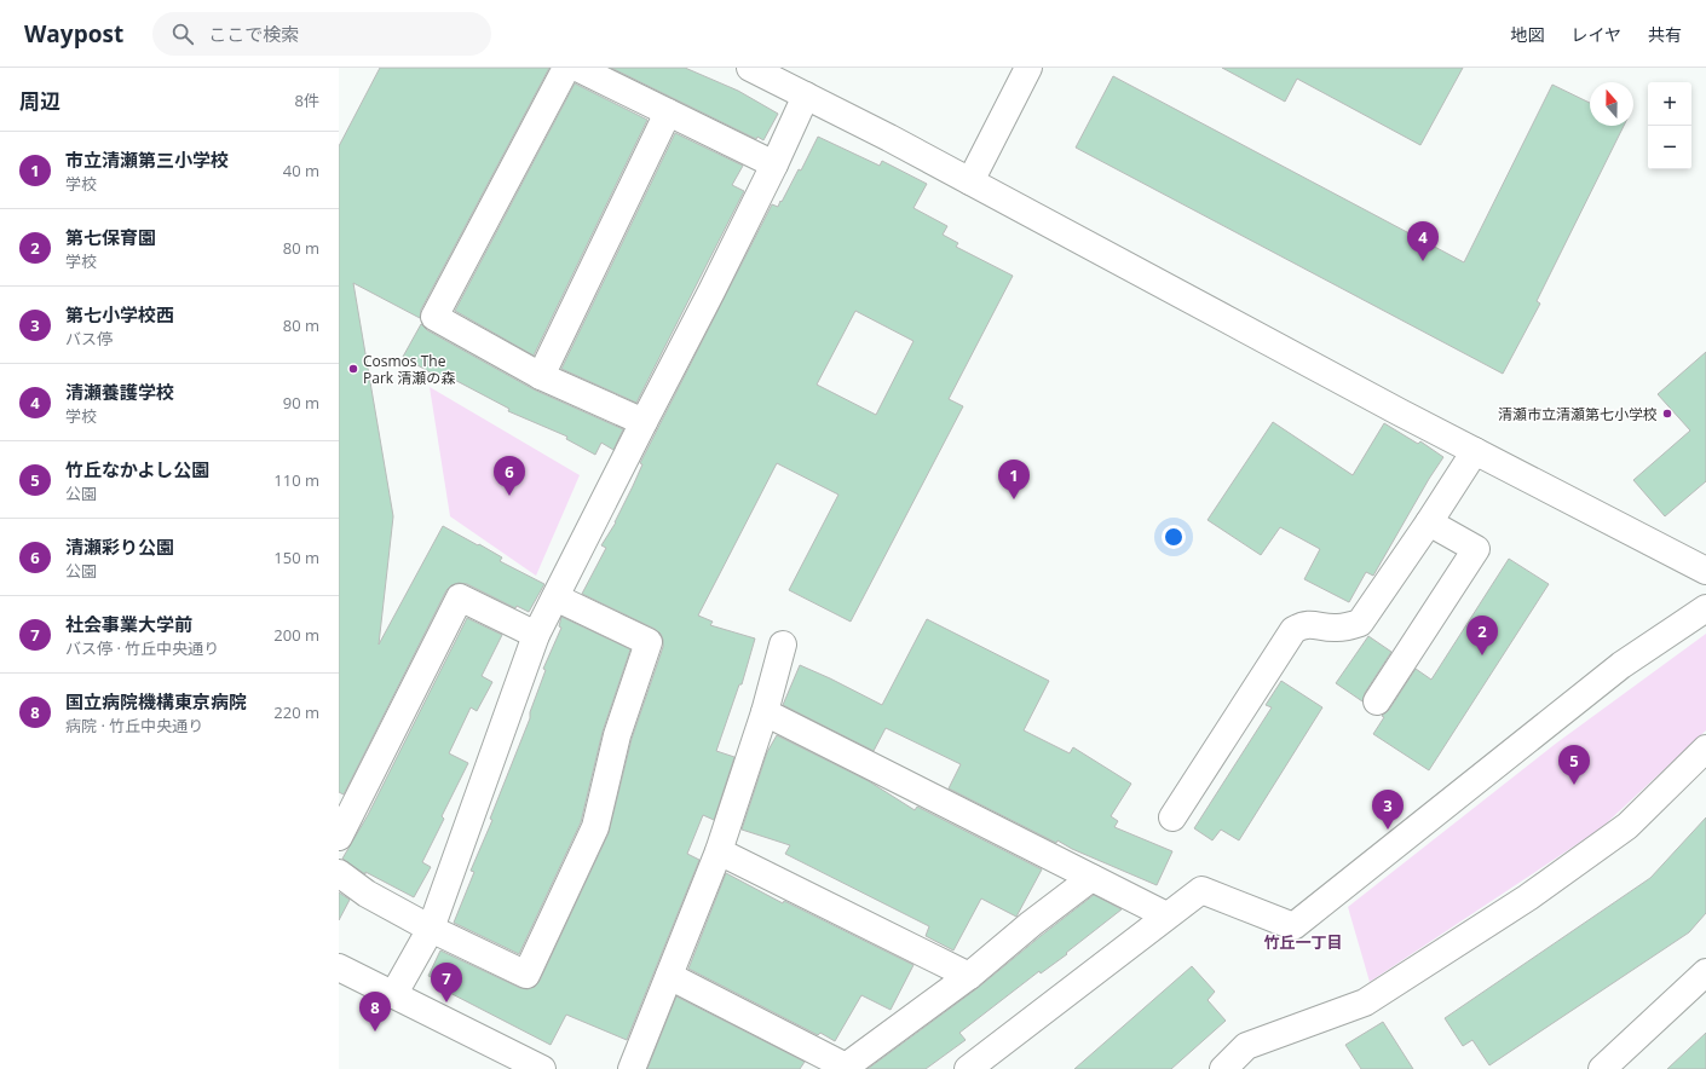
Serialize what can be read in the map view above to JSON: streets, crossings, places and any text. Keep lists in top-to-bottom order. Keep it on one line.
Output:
{"districts":["竹丘一丁目"],"places":["Cosmos The Park 清瀬の森","清瀬市立清瀬第七小学校"],"north":"top","page":{"header":"Waypost","search":"ここで検索","nav":["地図","レイヤ","共有"],"heading":["周辺","8件"],"map_buttons":["+","−"],"list":[{"mark":"1","name":"市立清瀬第三小学校","note":"学校","value":"40 m"},{"mark":"2","name":"第七保育園","note":"学校","value":"80 m"},{"mark":"3","name":"第七小学校西","note":"バス停","value":"80 m"},{"mark":"4","name":"清瀬養護学校","note":"学校","value":"90 m"},{"mark":"5","name":"竹丘なかよし公園","note":"公園","value":"110 m"},{"mark":"6","name":"清瀬彩り公園","note":"公園","value":"150 m"},{"mark":"7","name":"社会事業大学前","note":"バス停 · 竹丘中央通り","value":"200 m"},{"mark":"8","name":"国立病院機構東京病院","note":"病院 · 竹丘中央通り","value":"220 m"}],"pins":["4","6","1","2","5","3","7","8"]}}
